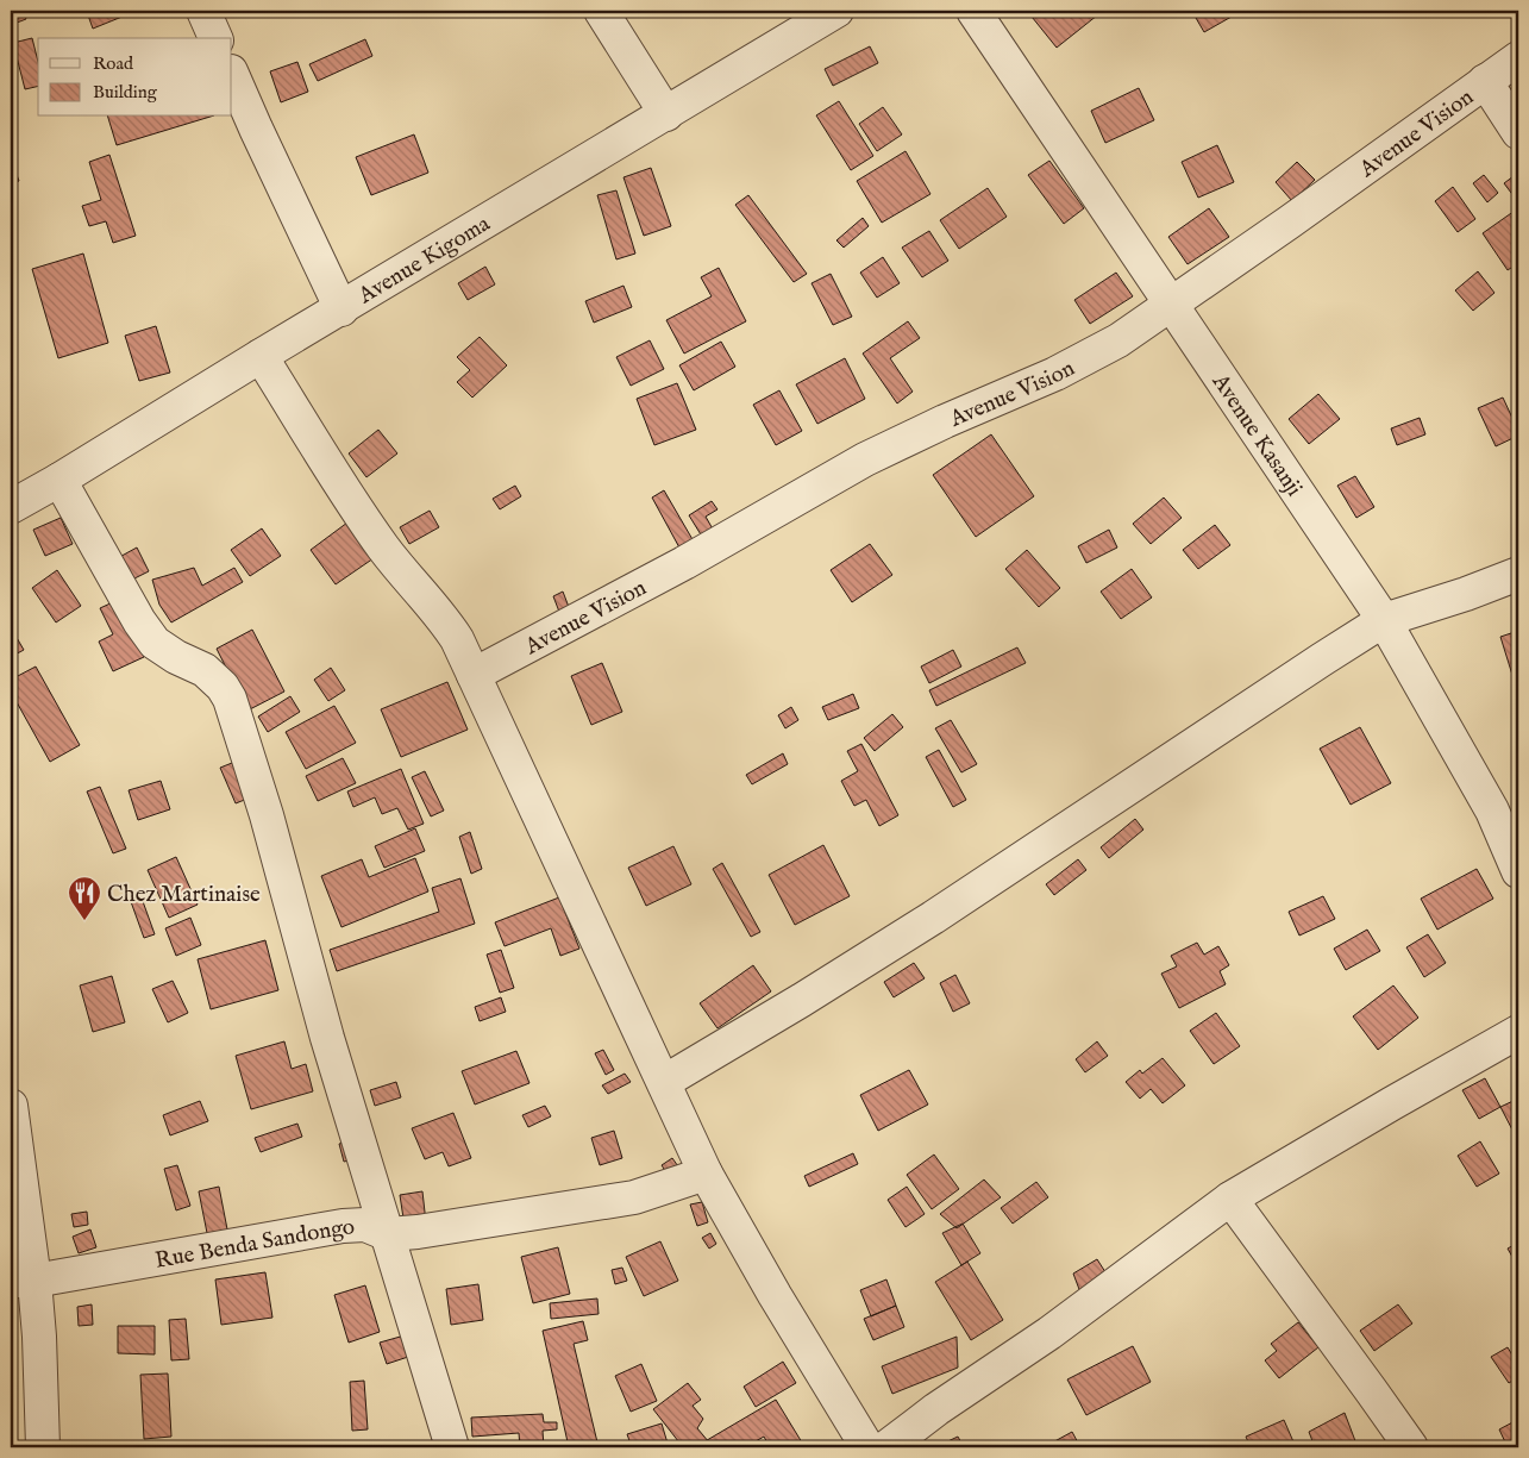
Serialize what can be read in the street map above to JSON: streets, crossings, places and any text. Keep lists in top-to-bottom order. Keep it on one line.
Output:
{"streets":{"street":["Avenue Vision","Avenue Kigoma","Avenue Kasanji","Rue Benda Sandongo"]},"crossings":[["Avenue Vision","Avenue Kasanji"]],"places":{"restaurant":["Chez Martinaise"]},"legend":["Road","Building"]}
